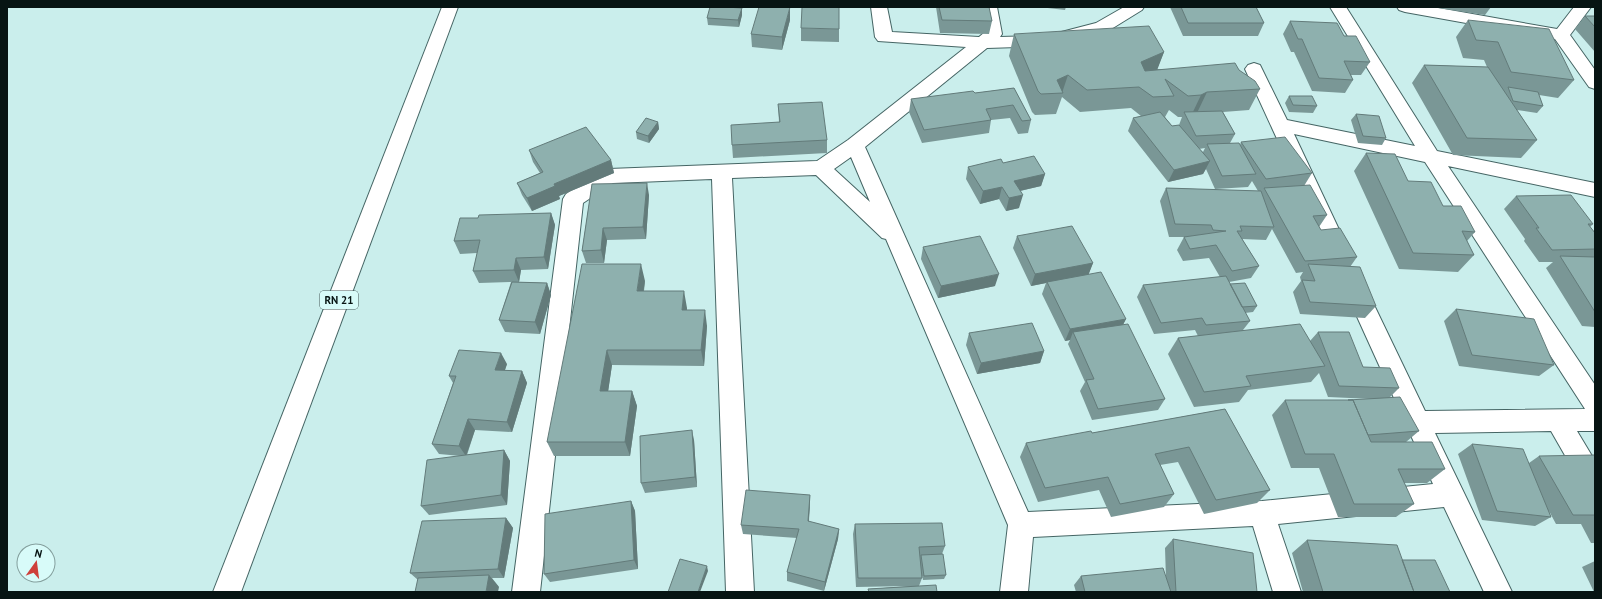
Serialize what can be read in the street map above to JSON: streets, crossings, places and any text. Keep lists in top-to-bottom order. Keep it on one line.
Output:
{"streets":{"street":["RN 21"]},"north":"top"}
